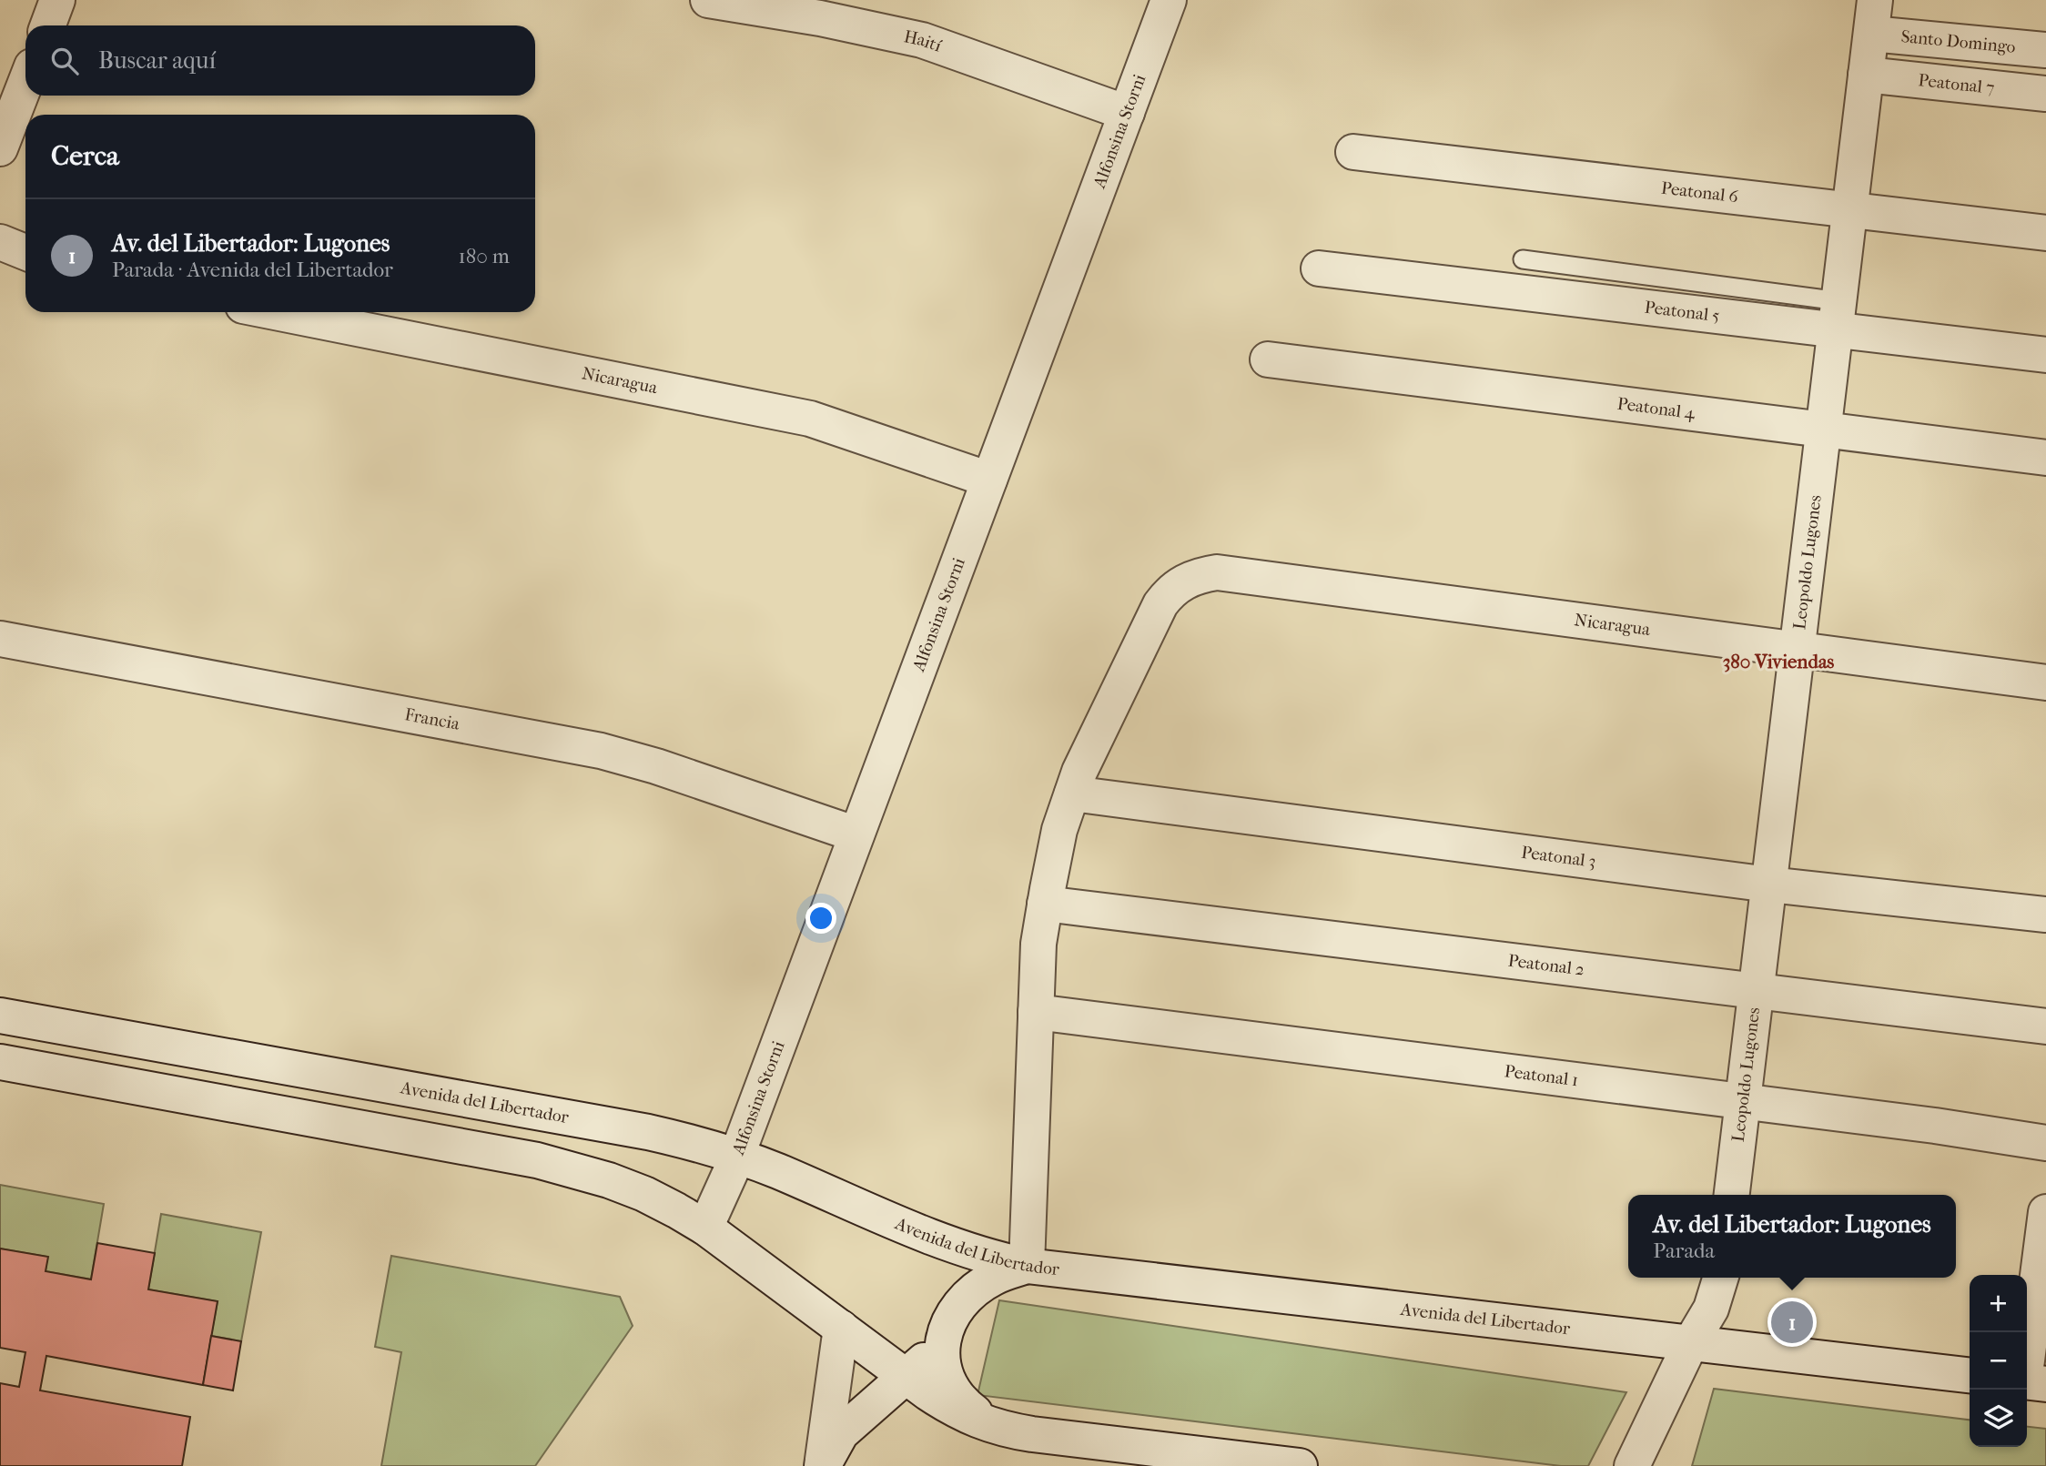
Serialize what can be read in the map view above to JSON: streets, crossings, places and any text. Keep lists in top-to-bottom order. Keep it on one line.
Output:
{"streets":{"street":["Haití","Santo Domingo","Peatonal 7","Alfonsina Storni","Peatonal 6","Peatonal 5","Nicaragua","Peatonal 4","Leopoldo Lugones","Francia","Peatonal 3","Peatonal 2","Peatonal 1","Avenida del Libertador"]},"crossings":[["Haití","Alfonsina Storni"],["Santo Domingo","Leopoldo Lugones"],["Peatonal 7","Leopoldo Lugones"],["Alfonsina Storni","Nicaragua"],["Alfonsina Storni","Francia"],["Alfonsina Storni","Avenida del Libertador"],["Peatonal 6","Leopoldo Lugones"],["Peatonal 5","Leopoldo Lugones"],["Nicaragua","Leopoldo Lugones"],["Nicaragua","Peatonal 3"],["Peatonal 4","Leopoldo Lugones"],["Leopoldo Lugones","Peatonal 3"],["Leopoldo Lugones","Peatonal 2"],["Leopoldo Lugones","Peatonal 1"]],"districts":["380 Viviendas"],"page":{"search":"Buscar aquí","heading":"Cerca","list":[{"mark":"1","name":"Av. del Libertador: Lugones","note":"Parada · Avenida del Libertador","value":"180 m"}],"popup":["Av. del Libertador: Lugones","Parada"],"map_buttons":["+","−"],"pins":"1"}}
